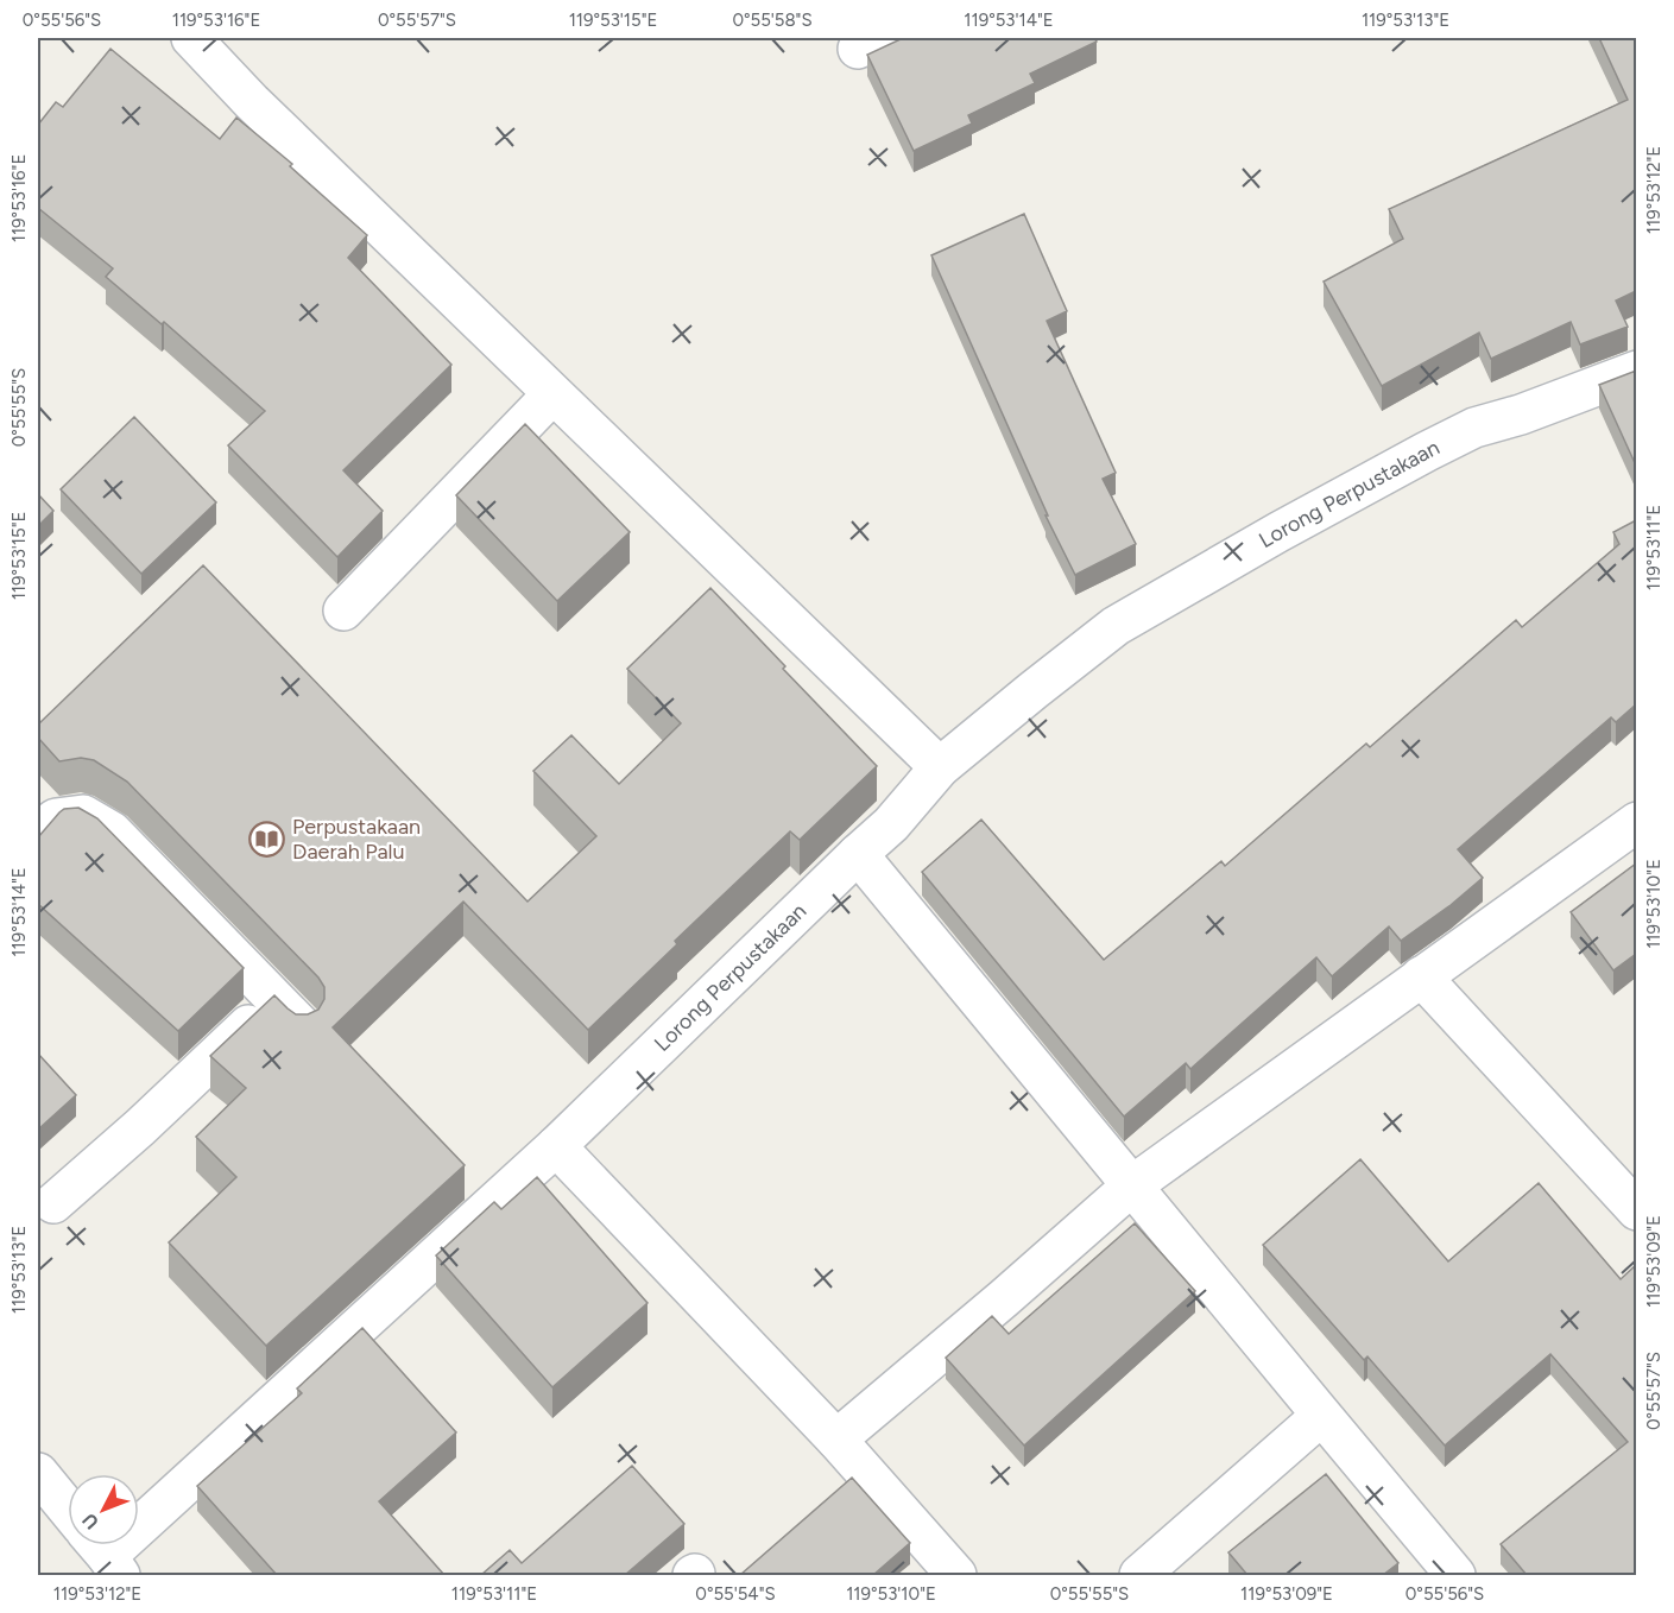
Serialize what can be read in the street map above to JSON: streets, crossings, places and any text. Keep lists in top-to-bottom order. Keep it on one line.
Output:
{"streets":{"street":["Lorong Perpustakaan"]},"places":{"library":["Perpustakaan Daerah Palu"]},"north":"bottom left","coordinates":["0°55'56\"S","119°53'16\"E","0°55'57\"S","119°53'15\"E","0°55'58\"S","119°53'14\"E","119°53'13\"E","119°53'12\"E","0°55'55\"S","119°53'11\"E","119°53'10\"E","119°53'09\"E","0°55'54\"S"]}
